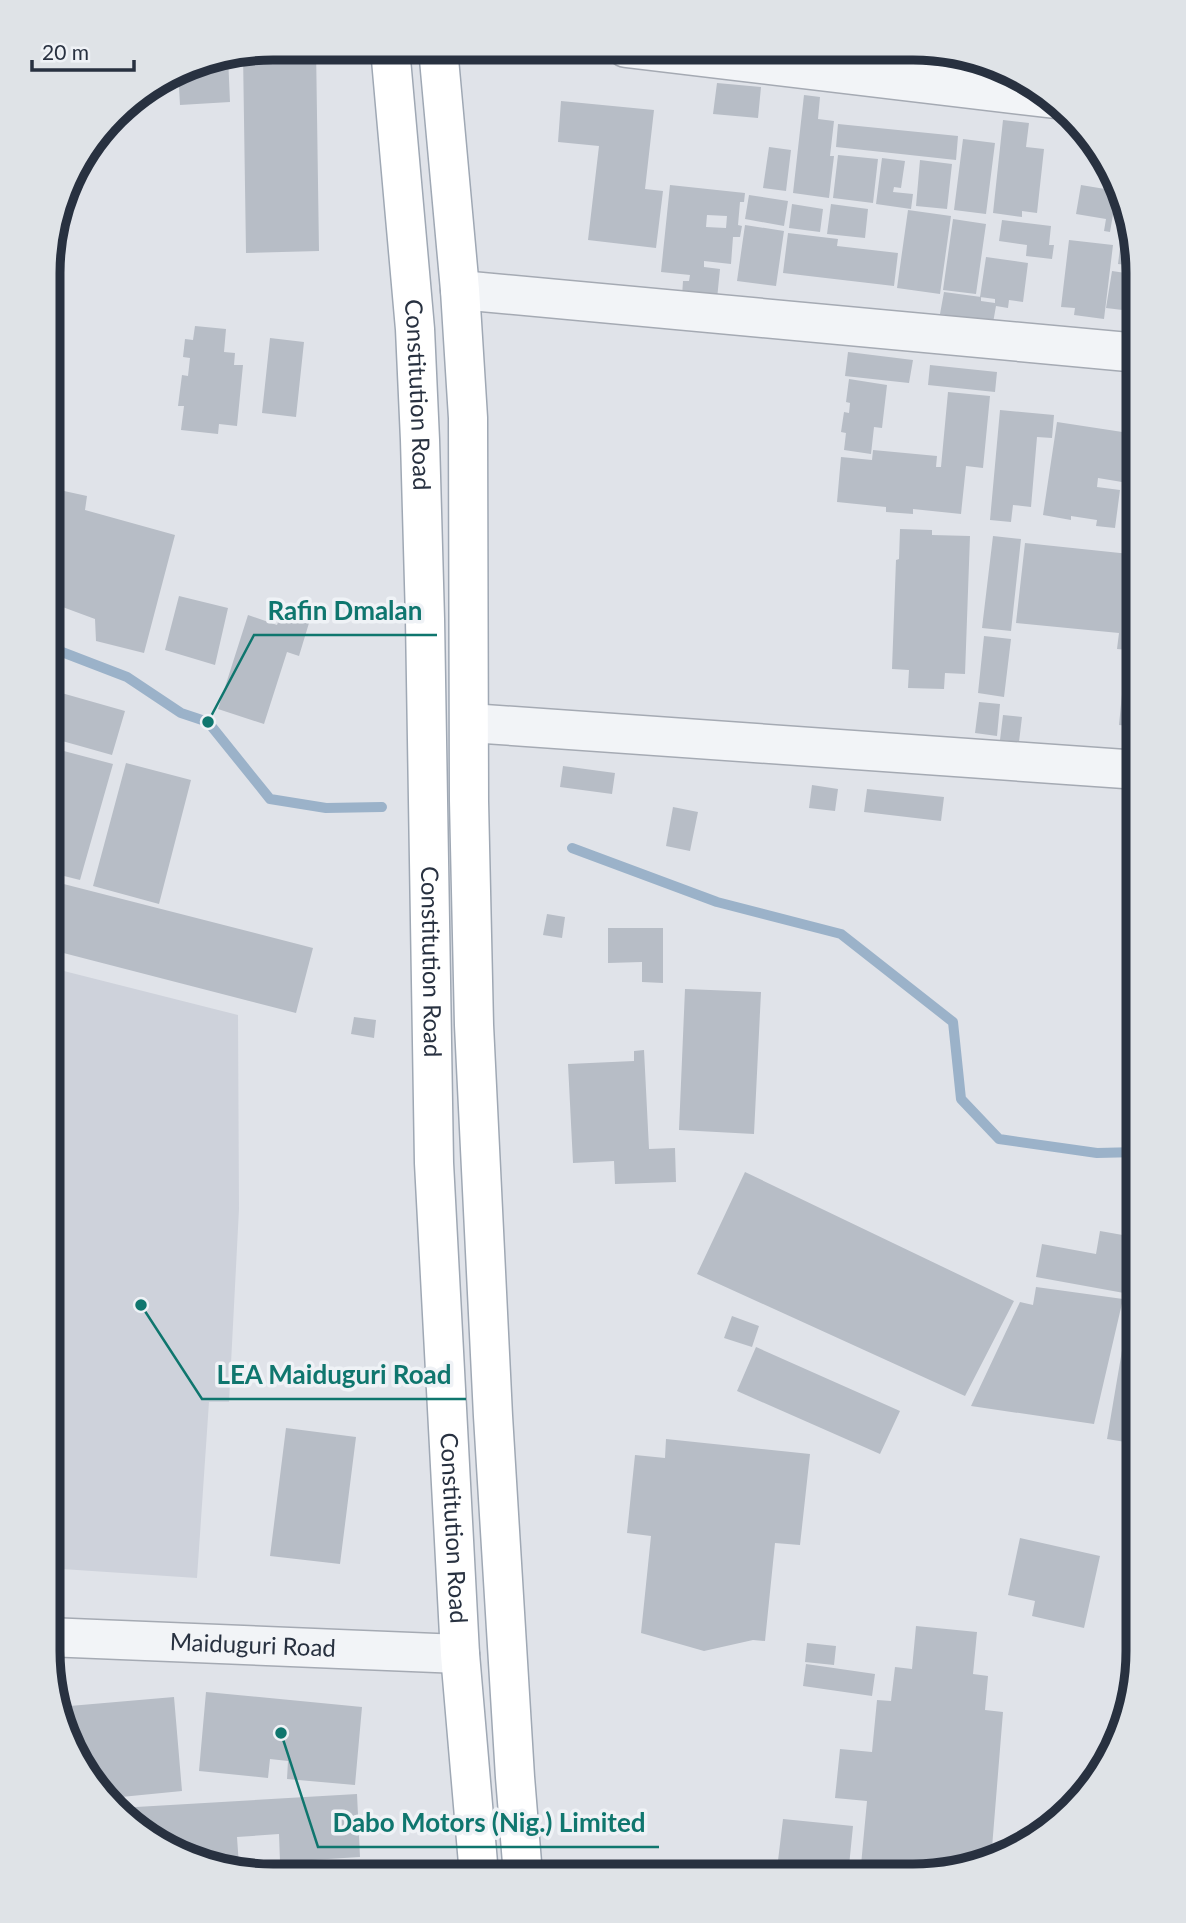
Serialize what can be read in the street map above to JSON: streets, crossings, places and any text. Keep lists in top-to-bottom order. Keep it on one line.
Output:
{"streets":{"main road":["Constitution Road"],"street":["Maiduguri Road"]},"crossings":[["Constitution Road","Maiduguri Road"]],"places":["Rafin Dmalan","LEA Maiduguri Road","Dabo Motors (Nig.) Limited"],"scale_bar":"20 m"}
